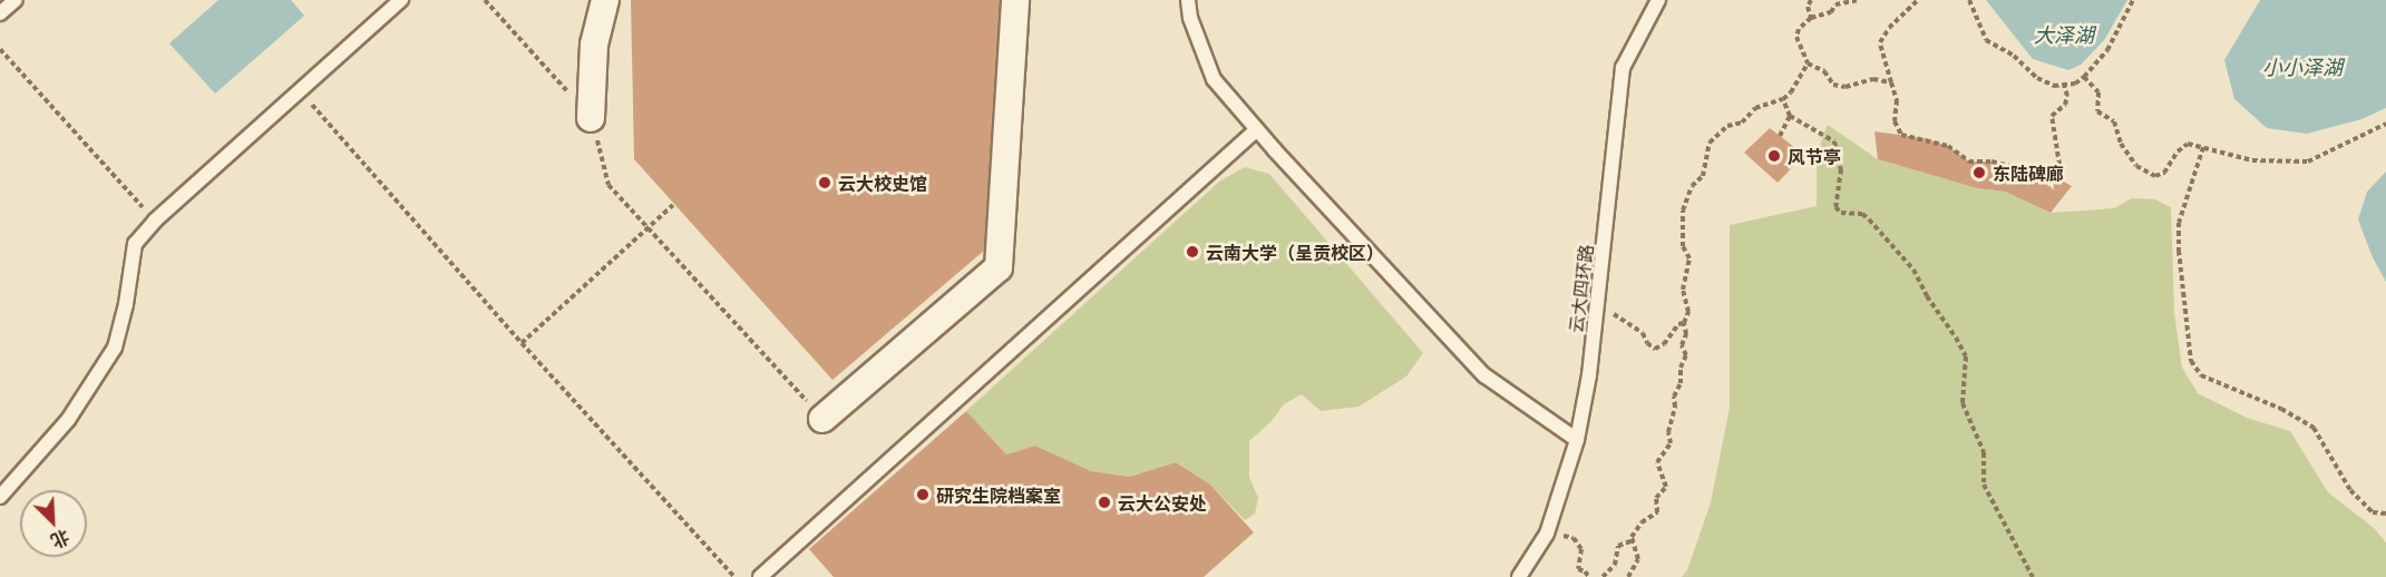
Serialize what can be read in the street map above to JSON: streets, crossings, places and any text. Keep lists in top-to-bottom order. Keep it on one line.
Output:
{"streets":{"lane":["云大四环路"]},"water":["大泽湖","小小泽湖"],"places":["风节亭","东陆碑廊","云大校史馆","云南大学（呈贡校区）","研究生院档案室","云大公安处"],"north":"bottom right"}
